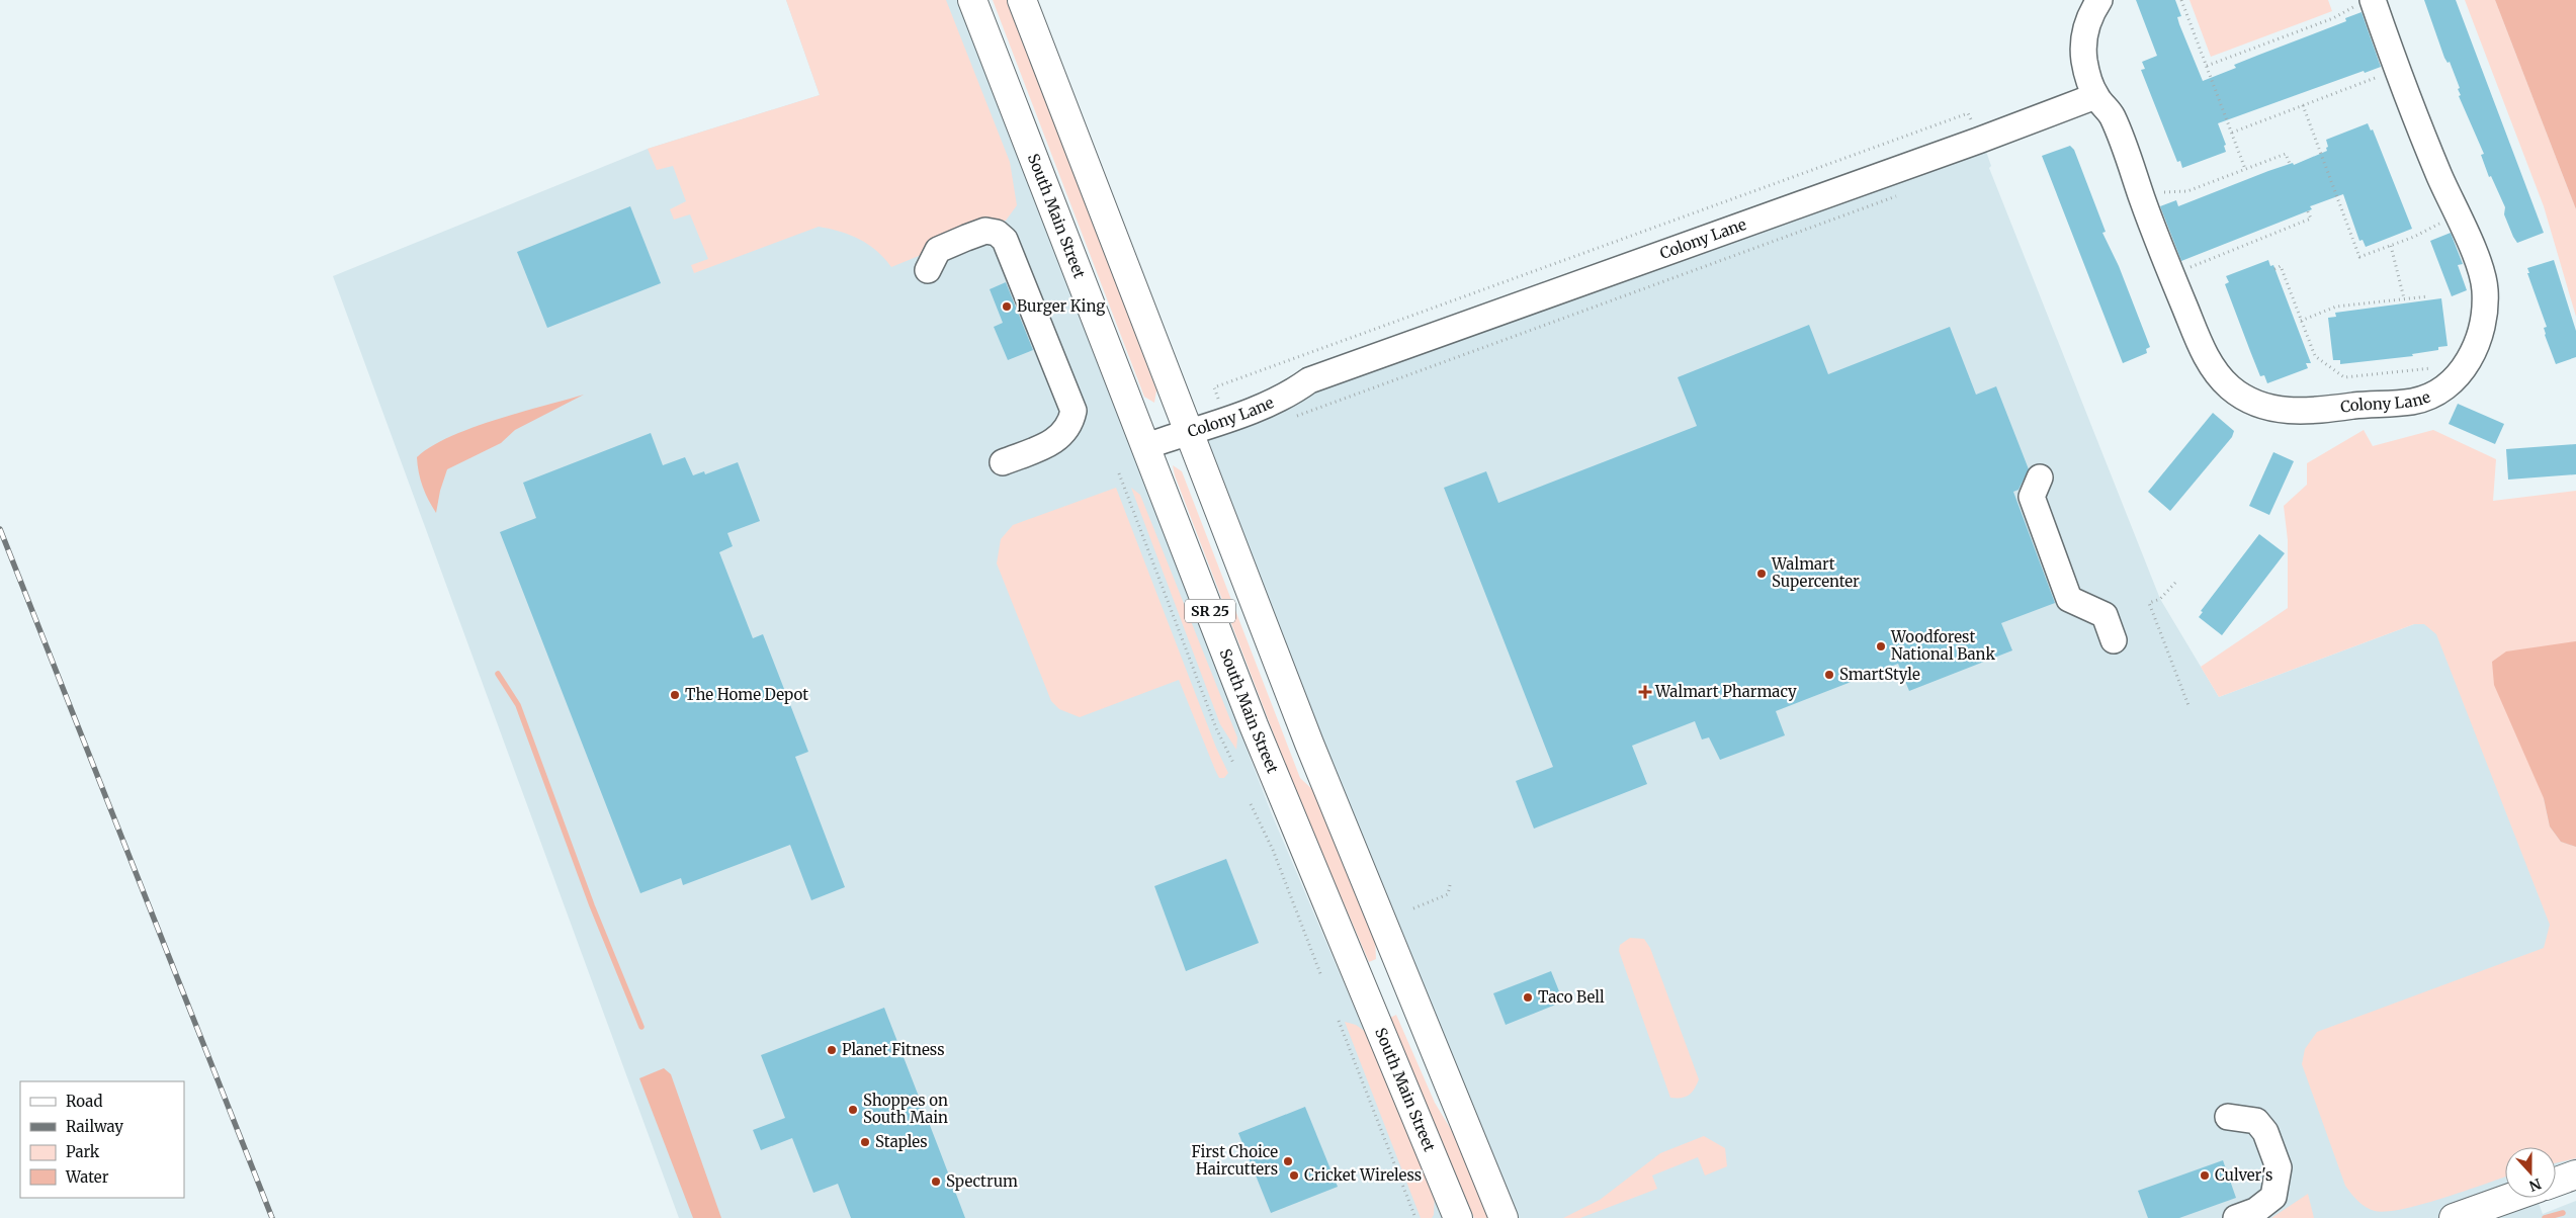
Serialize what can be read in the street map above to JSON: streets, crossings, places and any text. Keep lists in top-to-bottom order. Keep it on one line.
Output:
{"streets":{"main road":["South Main Street","SR 25"],"street":["Colony Lane"]},"crossings":[["South Main Street","Colony Lane"],["Colony Lane","SR 25"]],"places":{"other":["Burger King","Walmart Supercenter","Woodforest National Bank","SmartStyle","The Home Depot","Taco Bell","Planet Fitness","Shoppes on South Main","Staples","First Choice Haircutters","Cricket Wireless","Culver's","Spectrum"],"health":["Walmart Pharmacy"]},"legend":["Road","Railway","Park","Water"],"north":"bottom"}
